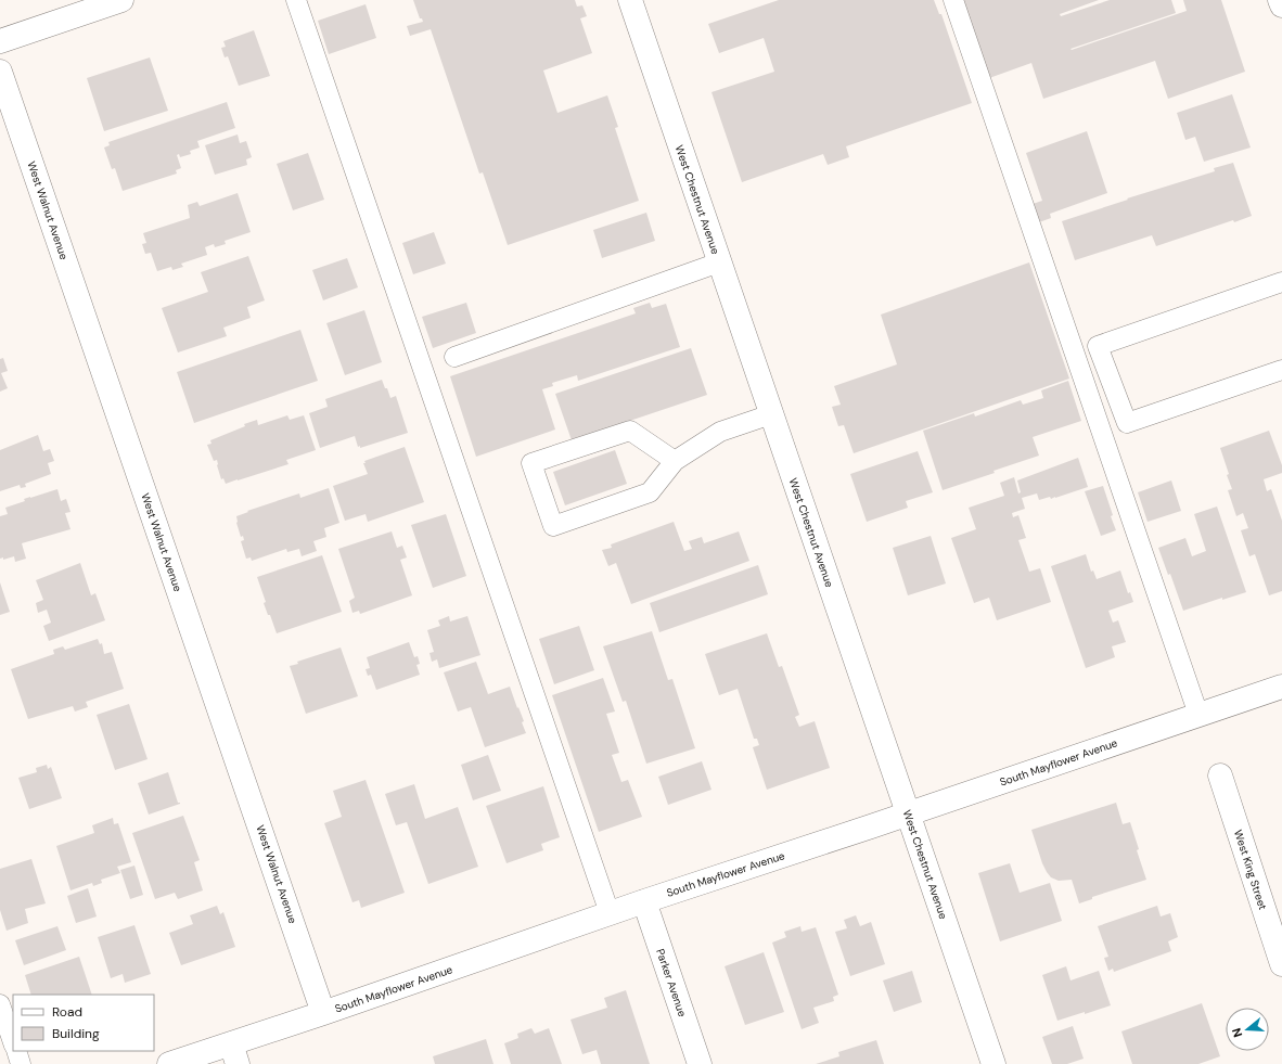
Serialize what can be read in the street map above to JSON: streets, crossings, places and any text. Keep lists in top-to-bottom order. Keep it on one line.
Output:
{"streets":{"street":["West Chestnut Avenue","West Walnut Avenue","South Mayflower Avenue","West King Street","Parker Avenue"]},"crossings":[["West Chestnut Avenue","South Mayflower Avenue"],["West Walnut Avenue","South Mayflower Avenue"],["South Mayflower Avenue","Parker Avenue"]],"legend":["Road","Building"],"north":"left"}
